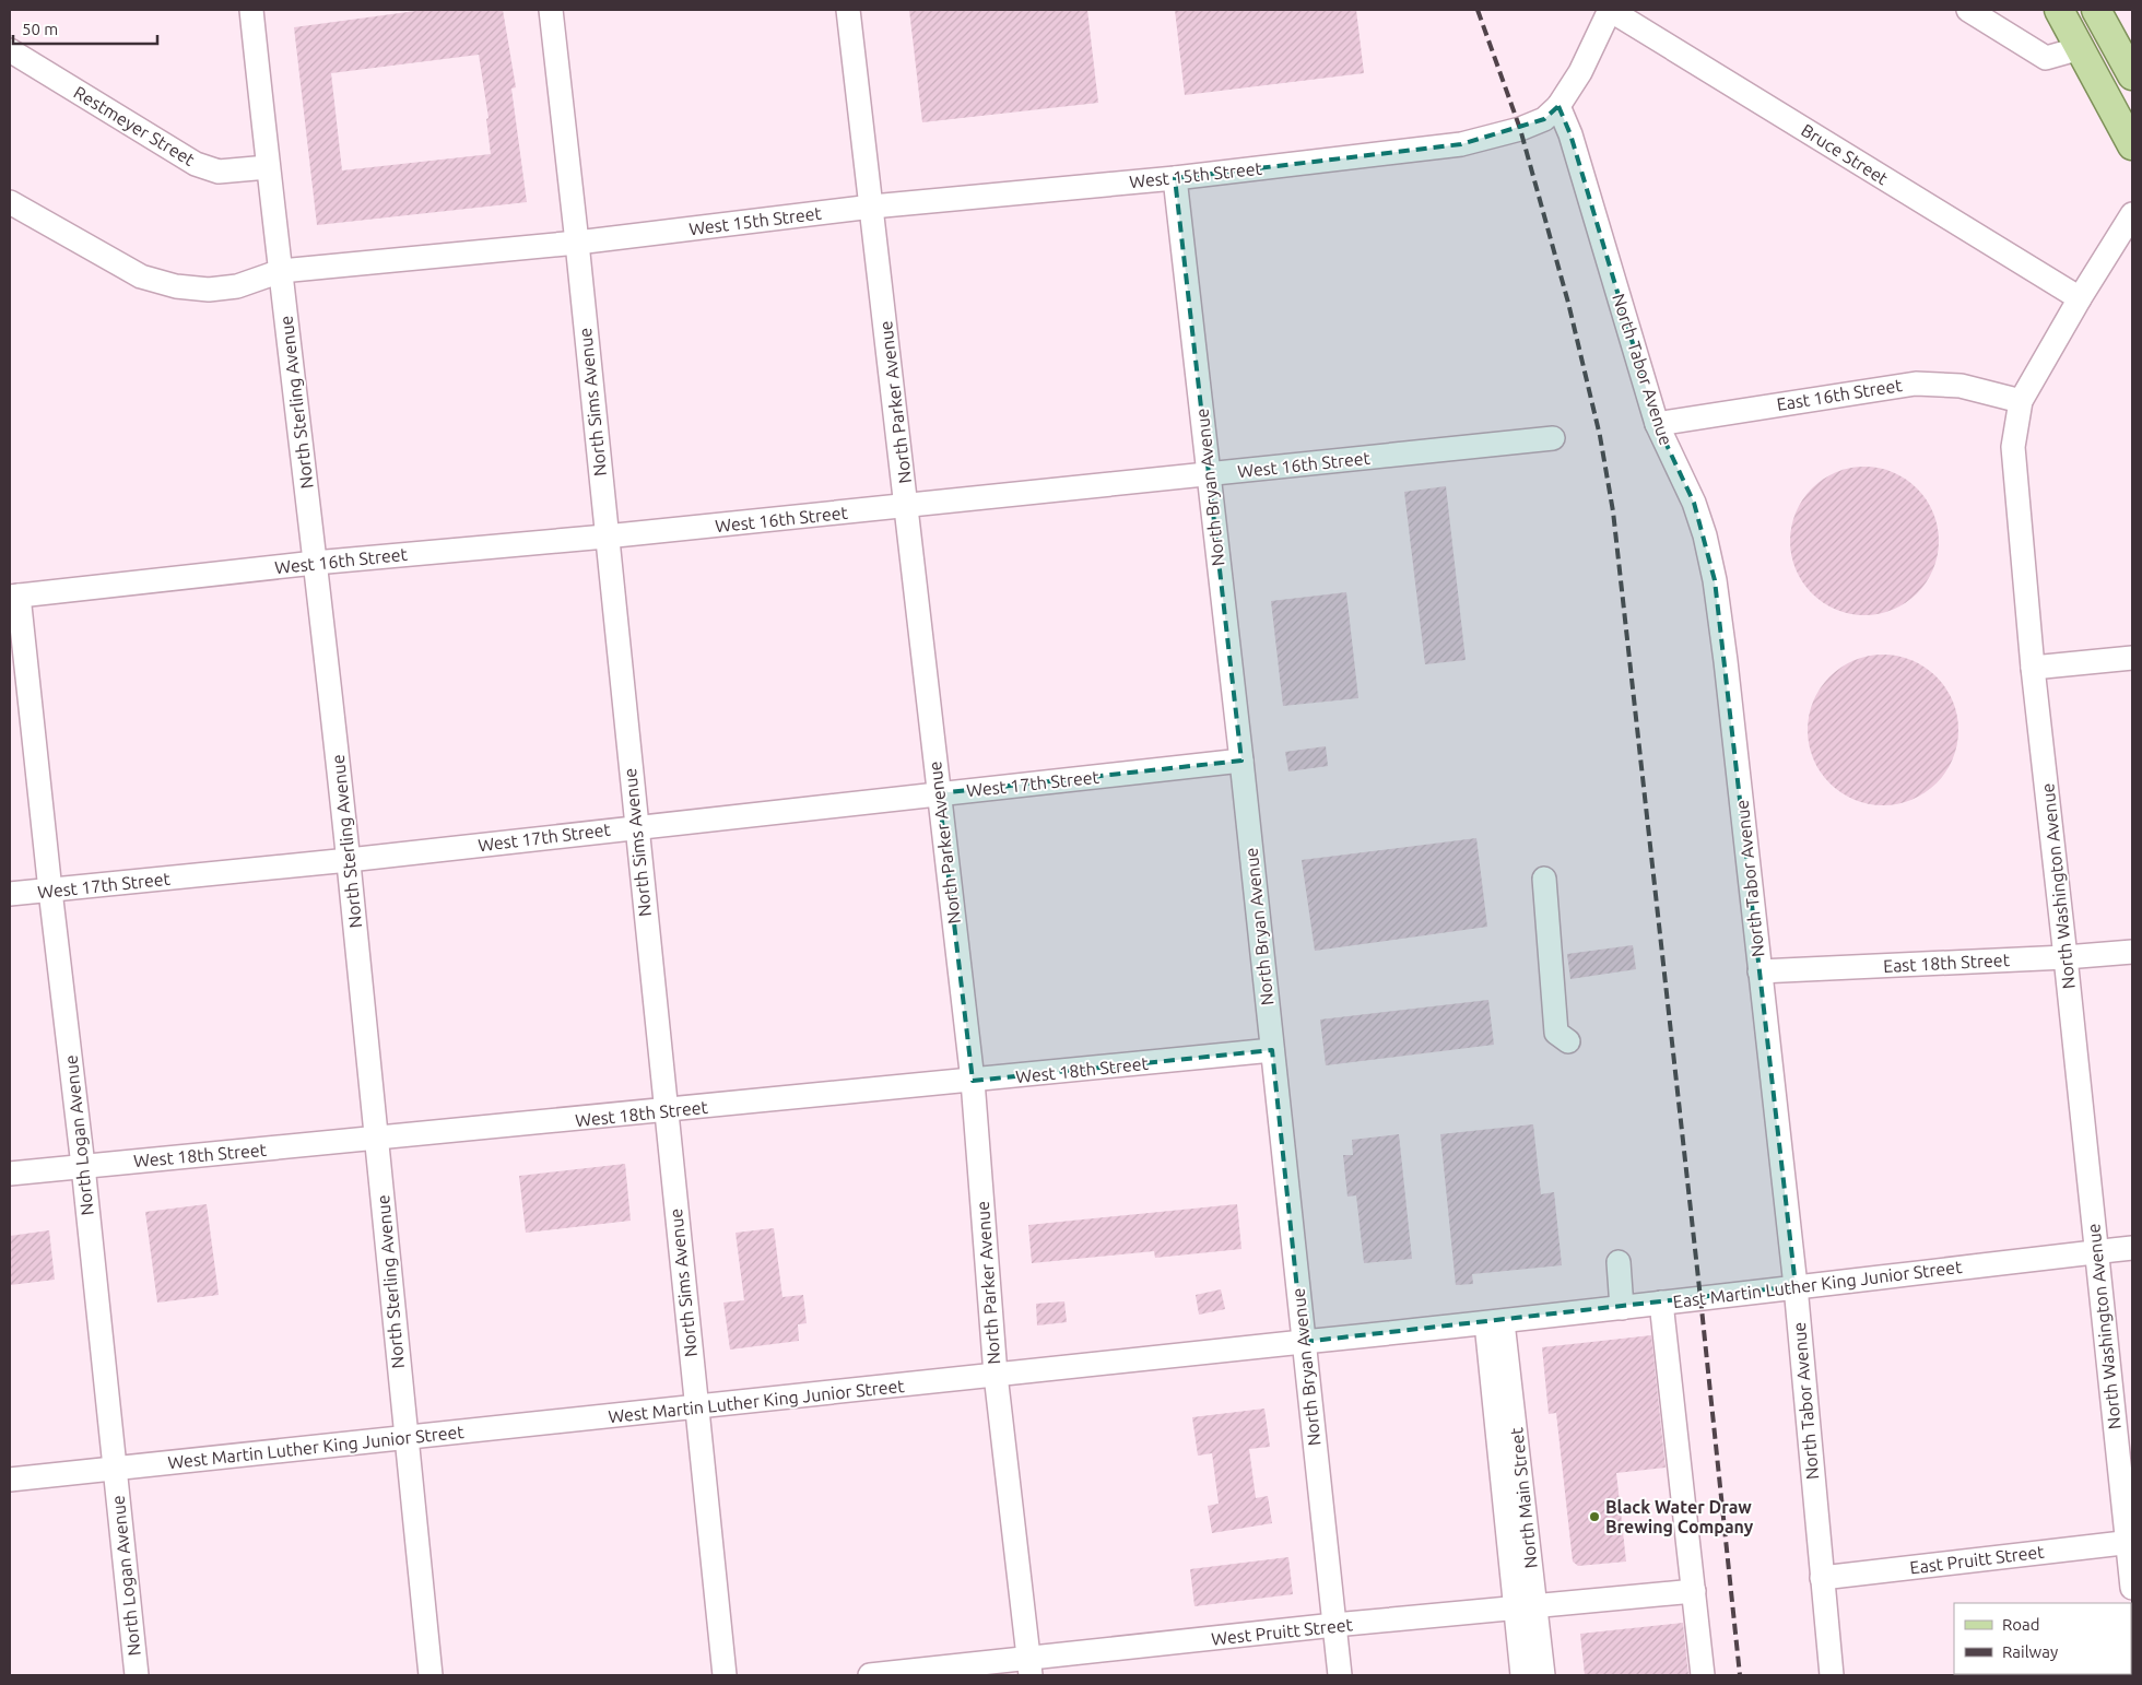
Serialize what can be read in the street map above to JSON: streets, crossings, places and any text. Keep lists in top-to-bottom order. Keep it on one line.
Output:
{"streets":{"street":["Restmeyer Street","Bruce Street","West 15th Street","North Tabor Avenue","East 16th Street","North Sterling Avenue","North Sims Avenue","North Parker Avenue","West 16th Street","North Bryan Avenue","West 17th Street","North Washington Avenue","East 18th Street","West 18th Street","North Logan Avenue","East Martin Luther King Junior Street","West Martin Luther King Junior Street","North Main Street","East Pruitt Street","West Pruitt Street"]},"crossings":[["Restmeyer Street","North Sterling Avenue"],["Bruce Street","West 15th Street"],["Bruce Street","North Washington Avenue"],["West 15th Street","North Tabor Avenue"],["West 15th Street","North Sterling Avenue"],["West 15th Street","North Sims Avenue"],["West 15th Street","North Parker Avenue"],["West 15th Street","North Bryan Avenue"],["North Tabor Avenue","East 16th Street"],["North Tabor Avenue","East 18th Street"],["North Tabor Avenue","East Martin Luther King Junior Street"],["North Tabor Avenue","East Pruitt Street"],["East 16th Street","North Washington Avenue"],["North Sterling Avenue","West 16th Street"],["North Sterling Avenue","West 17th Street"],["North Sterling Avenue","West 18th Street"],["North Sterling Avenue","West Martin Luther King Junior Street"],["North Sims Avenue","West 16th Street"],["North Sims Avenue","West 17th Street"],["North Sims Avenue","West 18th Street"],["North Sims Avenue","West Martin Luther King Junior Street"],["North Parker Avenue","West 16th Street"],["North Parker Avenue","West 17th Street"],["North Parker Avenue","West 18th Street"],["North Parker Avenue","West Martin Luther King Junior Street"],["North Parker Avenue","West Pruitt Street"],["West 16th Street","North Bryan Avenue"],["West 16th Street","North Logan Avenue"],["North Bryan Avenue","West 17th Street"],["North Bryan Avenue","West 18th Street"],["North Bryan Avenue","West Martin Luther King Junior Street"],["North Bryan Avenue","West Pruitt Street"],["West 17th Street","North Logan Avenue"],["North Washington Avenue","East 18th Street"],["North Washington Avenue","East Martin Luther King Junior Street"],["North Washington Avenue","East Pruitt Street"],["West 18th Street","North Logan Avenue"],["North Logan Avenue","West Martin Luther King Junior Street"],["East Martin Luther King Junior Street","West Martin Luther King Junior Street"],["East Martin Luther King Junior Street","North Main Street"],["West Martin Luther King Junior Street","North Main Street"],["North Main Street","West Pruitt Street"]],"places":["Black Water Draw Brewing Company"],"legend":["Road","Railway"],"scale_bar":"50 m"}
